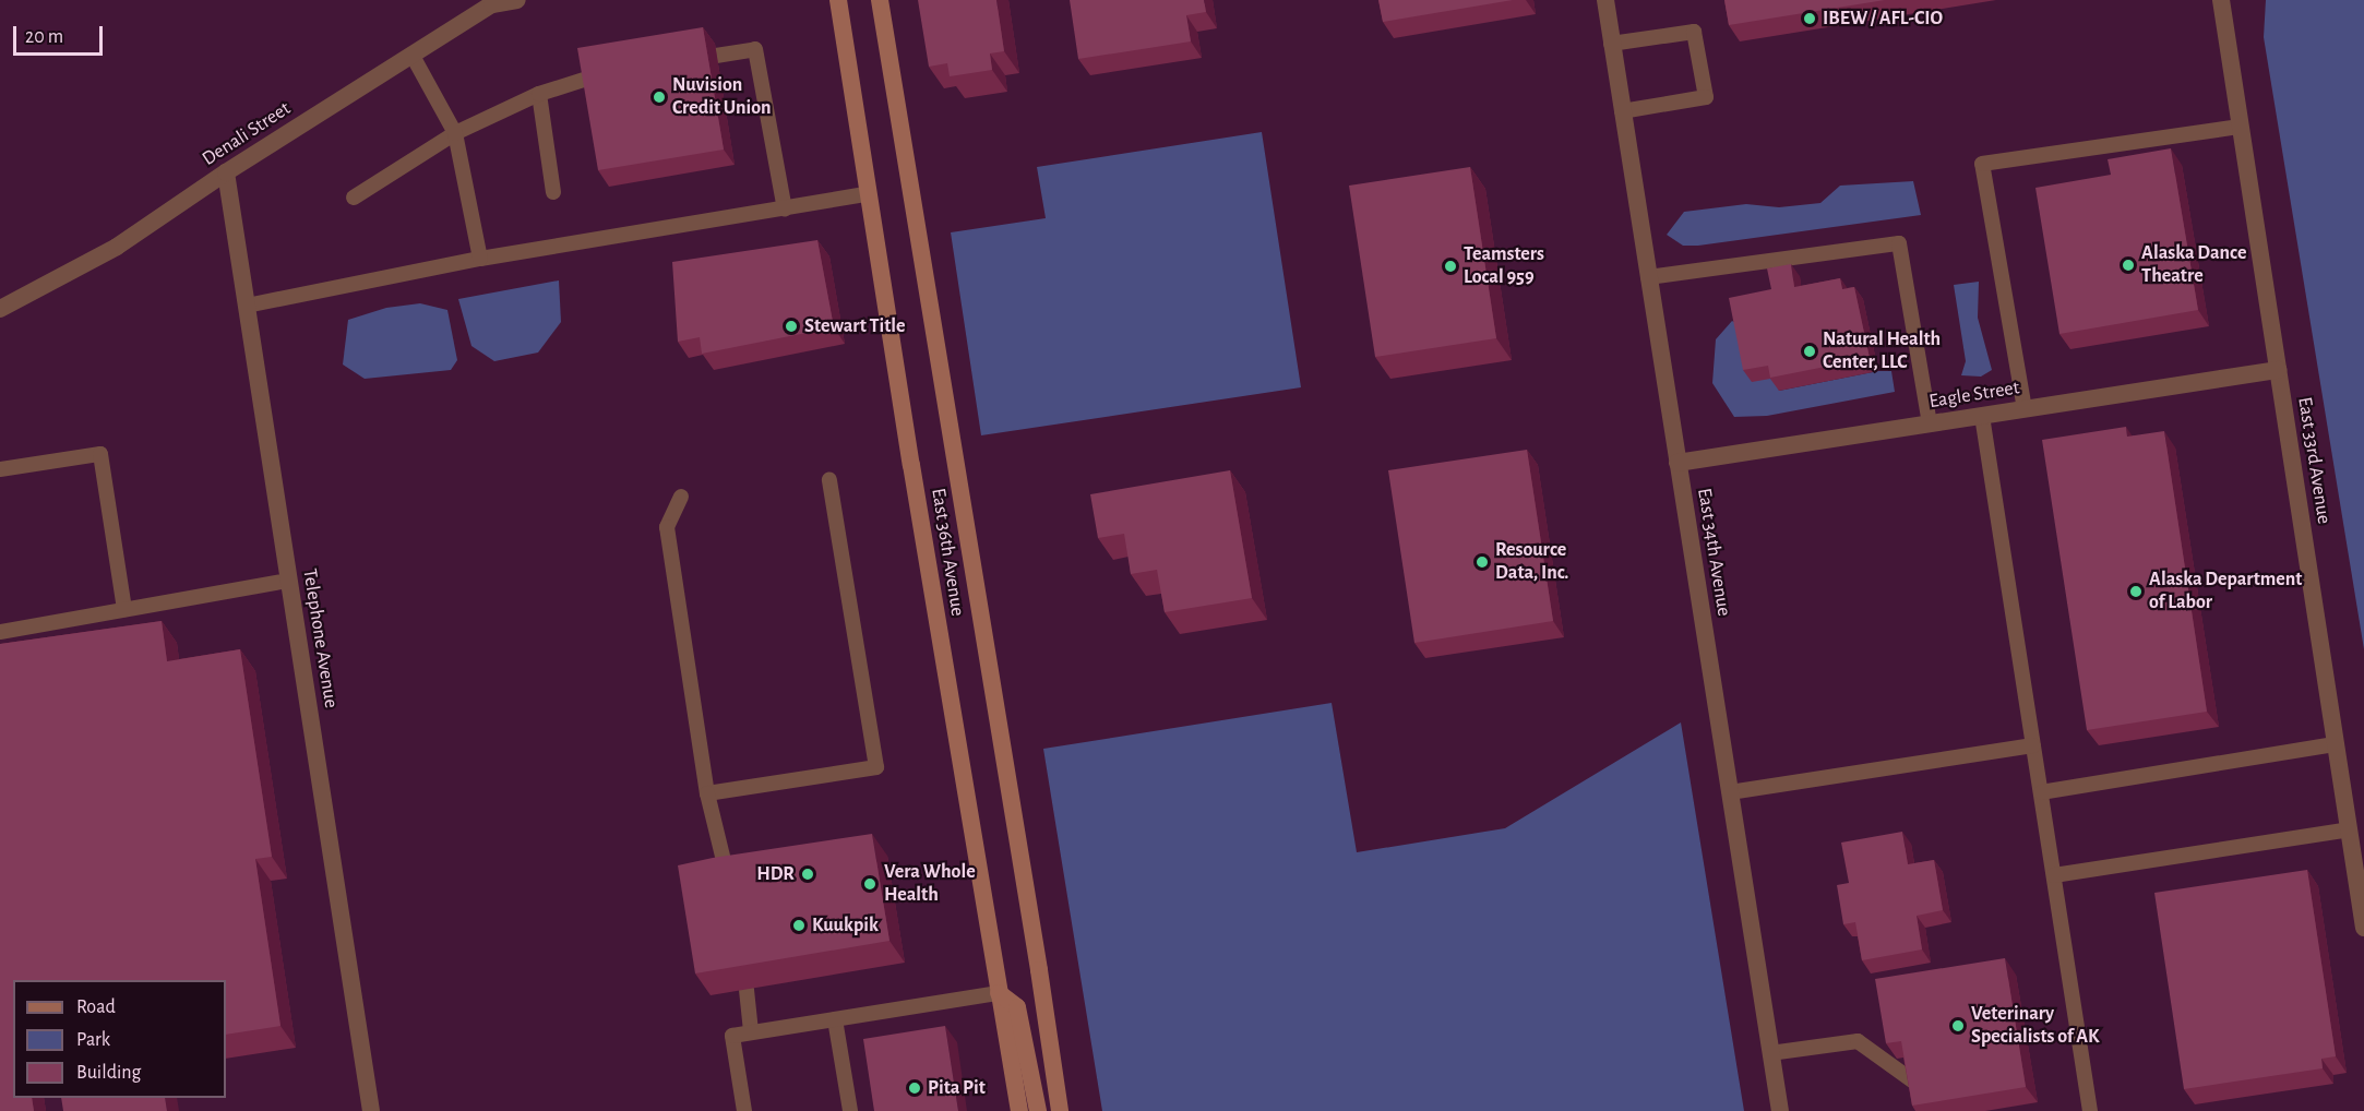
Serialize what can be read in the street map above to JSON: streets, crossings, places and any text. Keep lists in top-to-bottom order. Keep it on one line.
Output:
{"streets":{"main road":["East 36th Avenue"],"street":["Denali Street","Eagle Street","East 33rd Avenue","East 34th Avenue","Telephone Avenue"]},"crossings":[["Denali Street","Telephone Avenue"],["Eagle Street","East 33rd Avenue"],["Eagle Street","East 34th Avenue"]],"places":["IBEW / AFL-CIO","Nuvision Credit Union","Alaska Dance Theatre","Teamsters Local 959","Stewart Title","Natural Health Center, LLC","Resource Data, Inc.","Alaska Department of Labor","HDR","Vera Whole Health","Kuukpik","Veterinary Specialists of AK","Pita Pit"],"legend":["Road","Park","Building"],"scale_bar":"20 m"}
